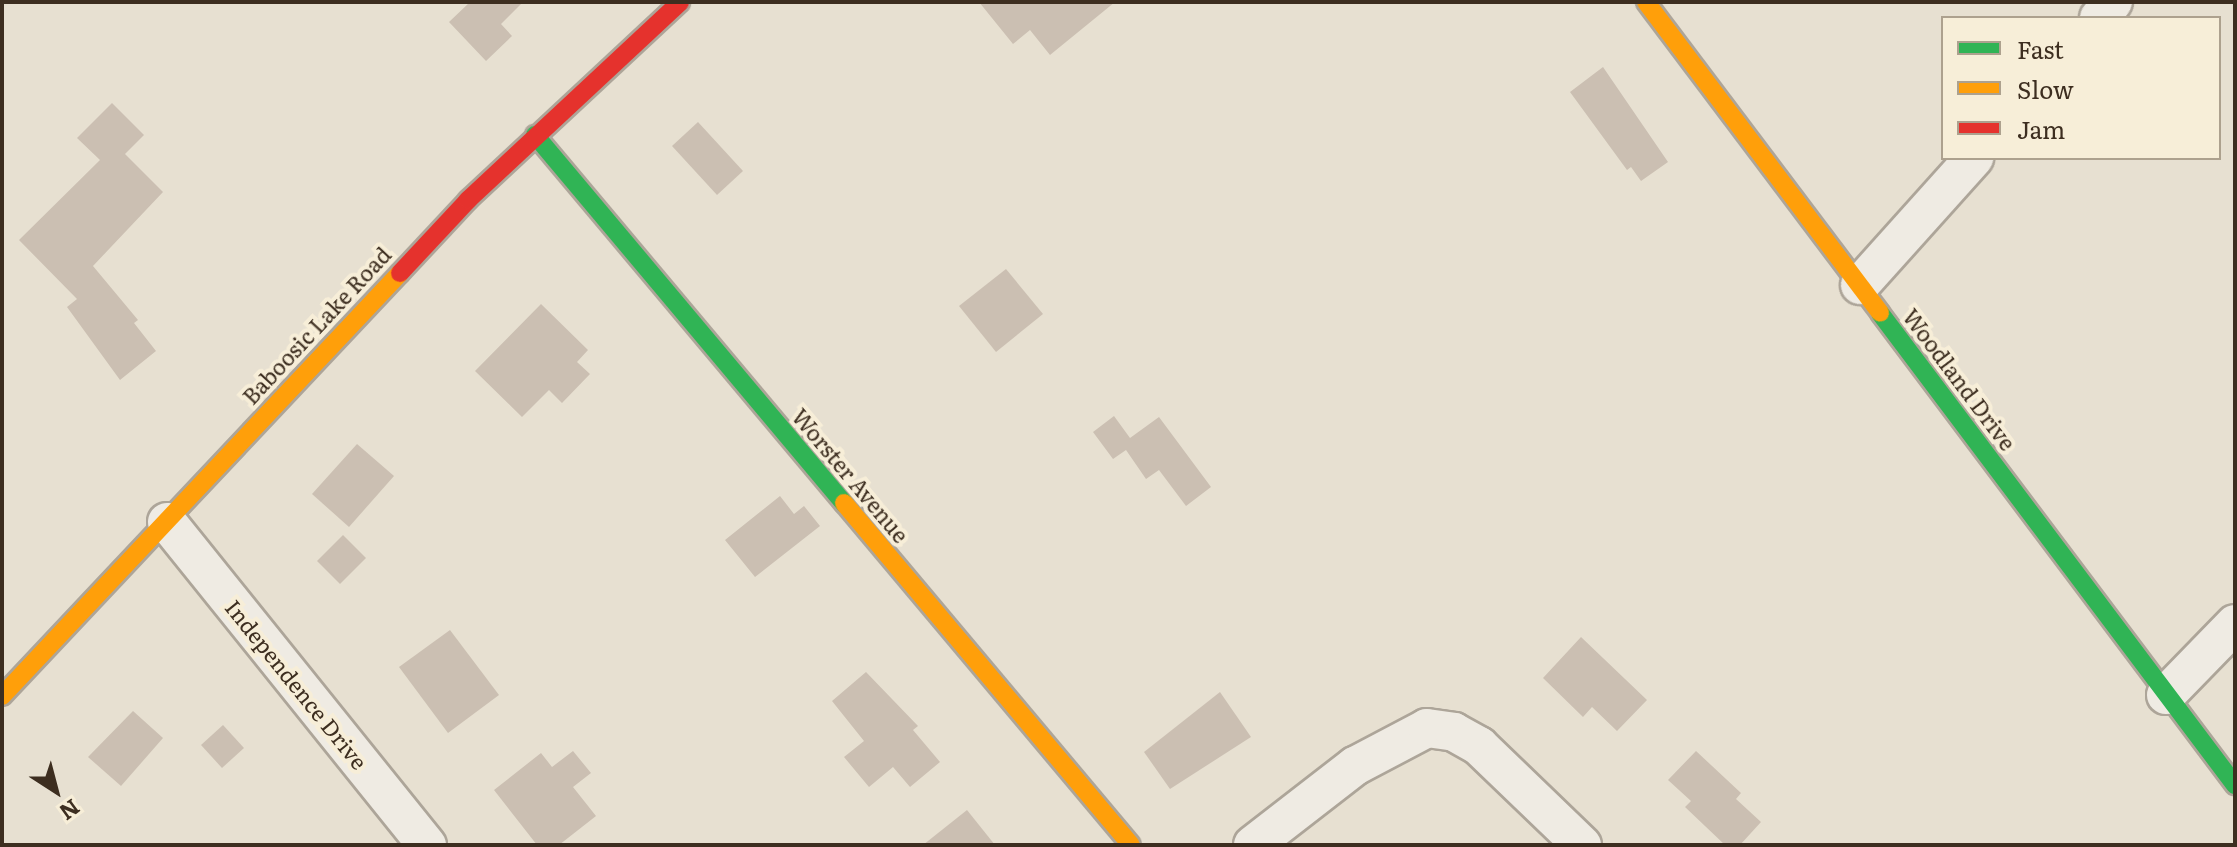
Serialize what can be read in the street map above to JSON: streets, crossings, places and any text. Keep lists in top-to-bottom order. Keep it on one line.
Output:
{"streets":{"street":["Baboosic Lake Road","Woodland Drive","Worster Avenue","Independence Drive"]},"crossings":[["Baboosic Lake Road","Worster Avenue"],["Baboosic Lake Road","Independence Drive"]],"legend":["Fast","Slow","Jam"],"north":"bottom right"}
